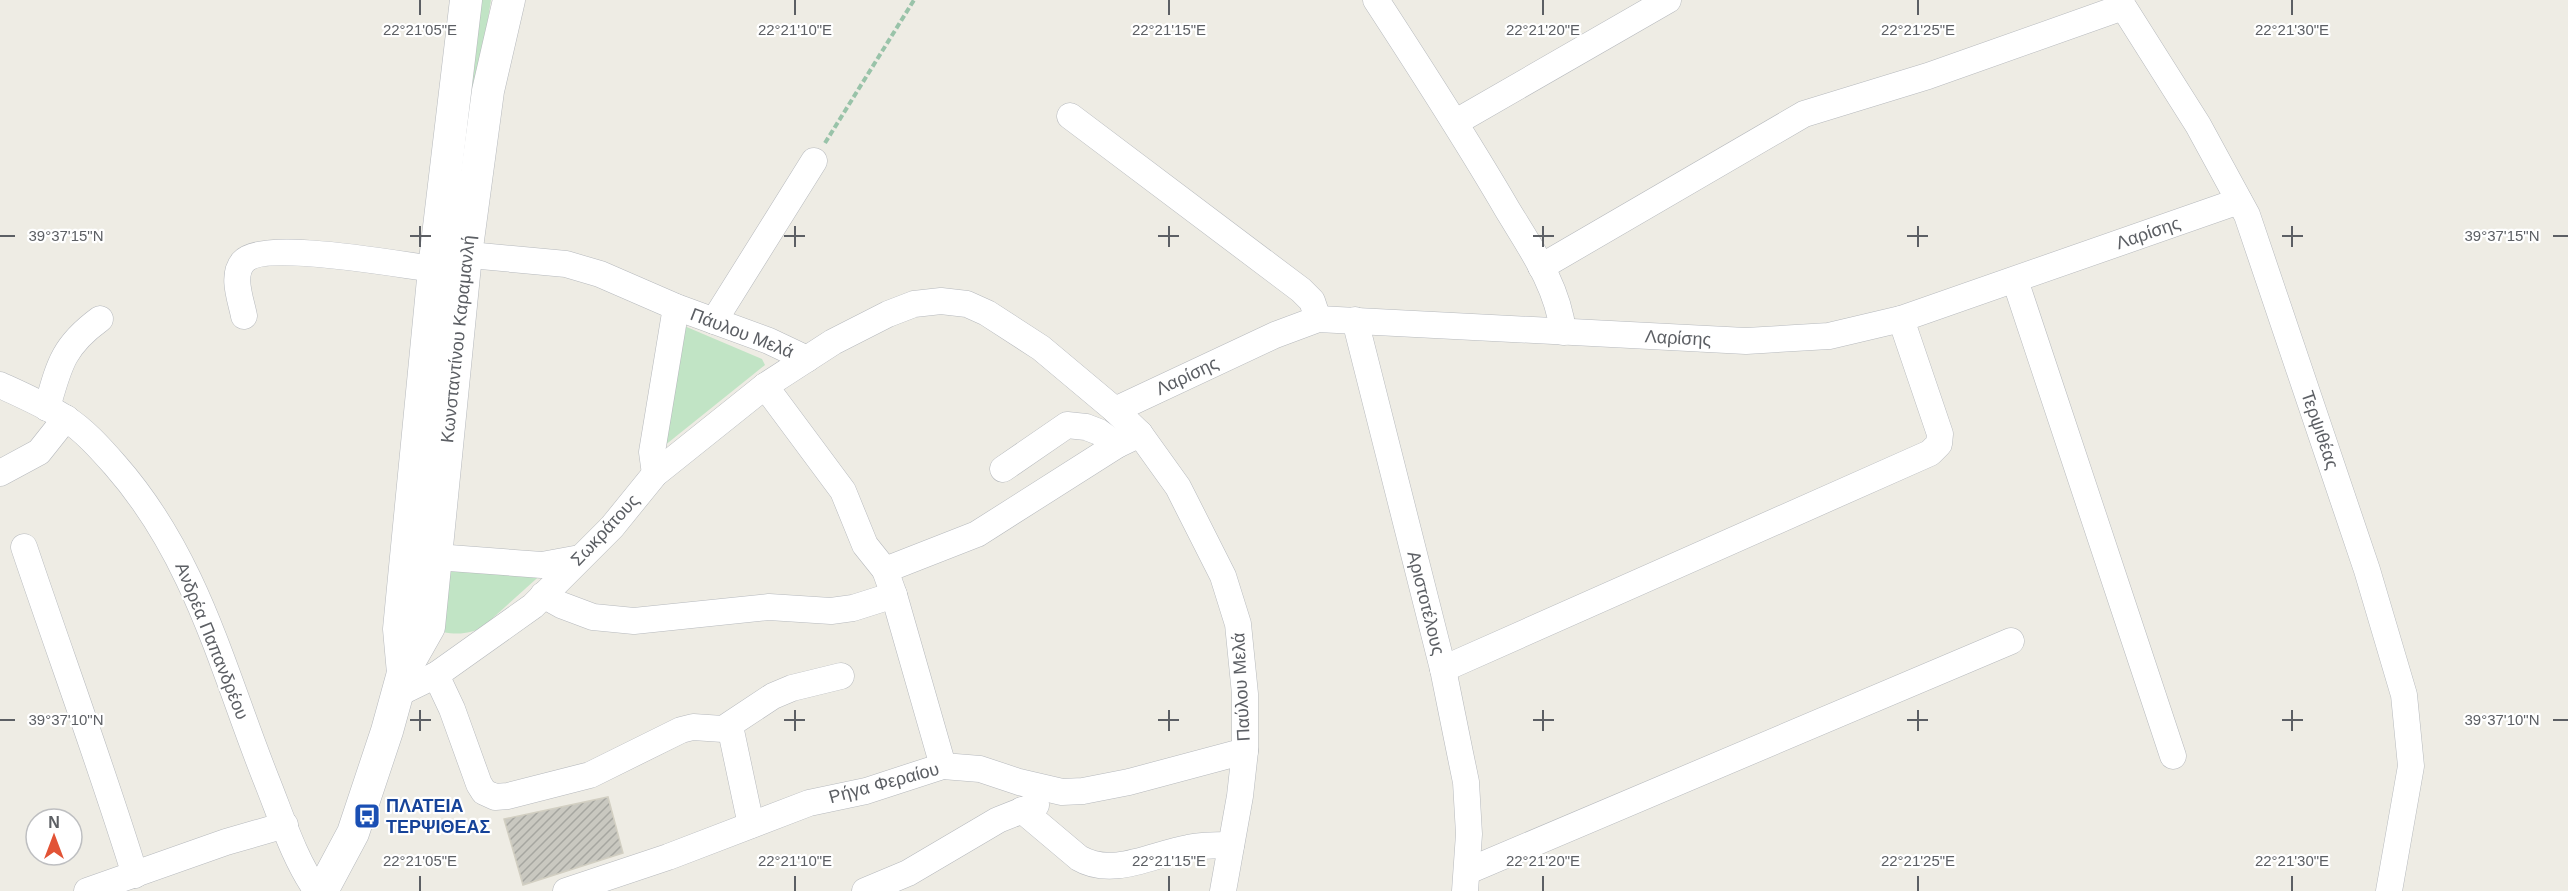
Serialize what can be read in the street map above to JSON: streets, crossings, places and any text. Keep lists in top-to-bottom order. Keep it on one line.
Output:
{"streets":{"street":["Λαρίσης","Πάυλου Μελά","Κωνσταντίνου Καραμανλή","Τερψιθέας","Σωκράτους","Αριστοτέλους","Ανδρέα Παπανδρέου","Παύλου Μελά","Ρήγα Φεραίου"]},"crossings":[["Λαρίσης","Πάυλου Μελά"],["Λαρίσης","Τερψιθέας"],["Λαρίσης","Αριστοτέλους"],["Λαρίσης","Παύλου Μελά"],["Πάυλου Μελά","Κωνσταντίνου Καραμανλή"],["Πάυλου Μελά","Σωκράτους"],["Πάυλου Μελά","Παύλου Μελά"],["Κωνσταντίνου Καραμανλή","Σωκράτους"],["Παύλου Μελά","Ρήγα Φεραίου"]],"places":{"bus stop":["ΠΛΑΤΕΙΑ ΤΕΡΨΙΘΕΑΣ"]},"north":"top","coordinates":["22°21'05\"E","22°21'10\"E","22°21'15\"E","22°21'20\"E","22°21'25\"E","22°21'30\"E","39°37'15\"N","39°37'10\"N"]}
